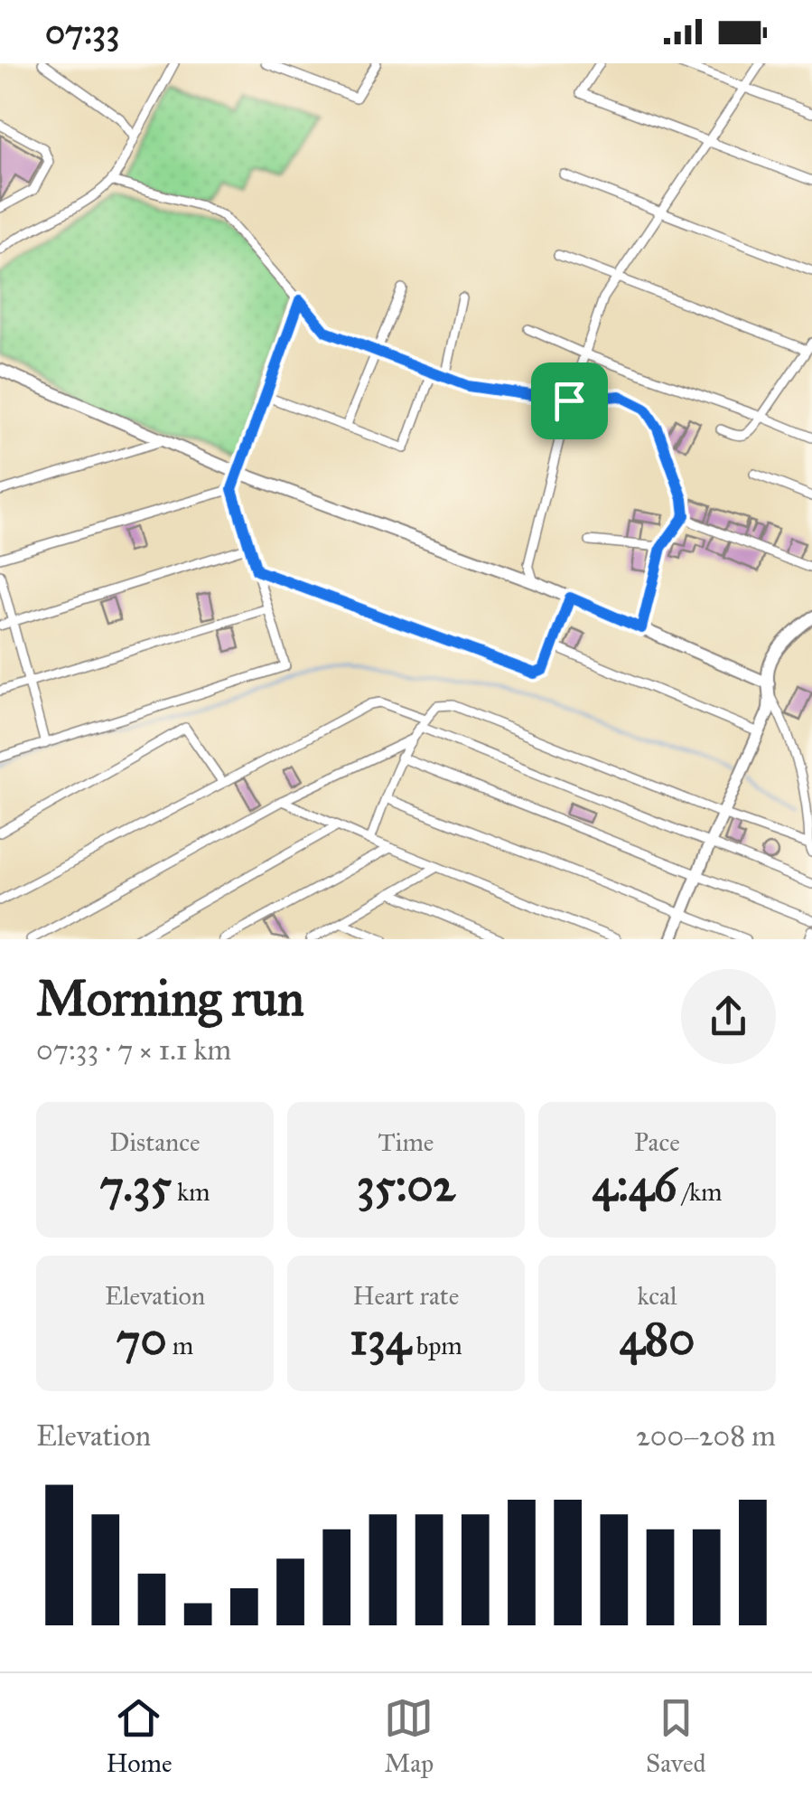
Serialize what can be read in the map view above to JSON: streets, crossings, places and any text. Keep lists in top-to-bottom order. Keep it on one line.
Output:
{"page":{"status":"07:33","heading":["Morning run","07:33 · 7 × 1.1 km"],"stats":[["Distance","7.35 km"],["Time","35:02"],["Pace","4:46 /km"],["Elevation","70 m"],["Heart rate","134 bpm"],["kcal","480"]],"chart":["Elevation","200–208 m"],"tabs":["Home","Map","Saved"]}}
